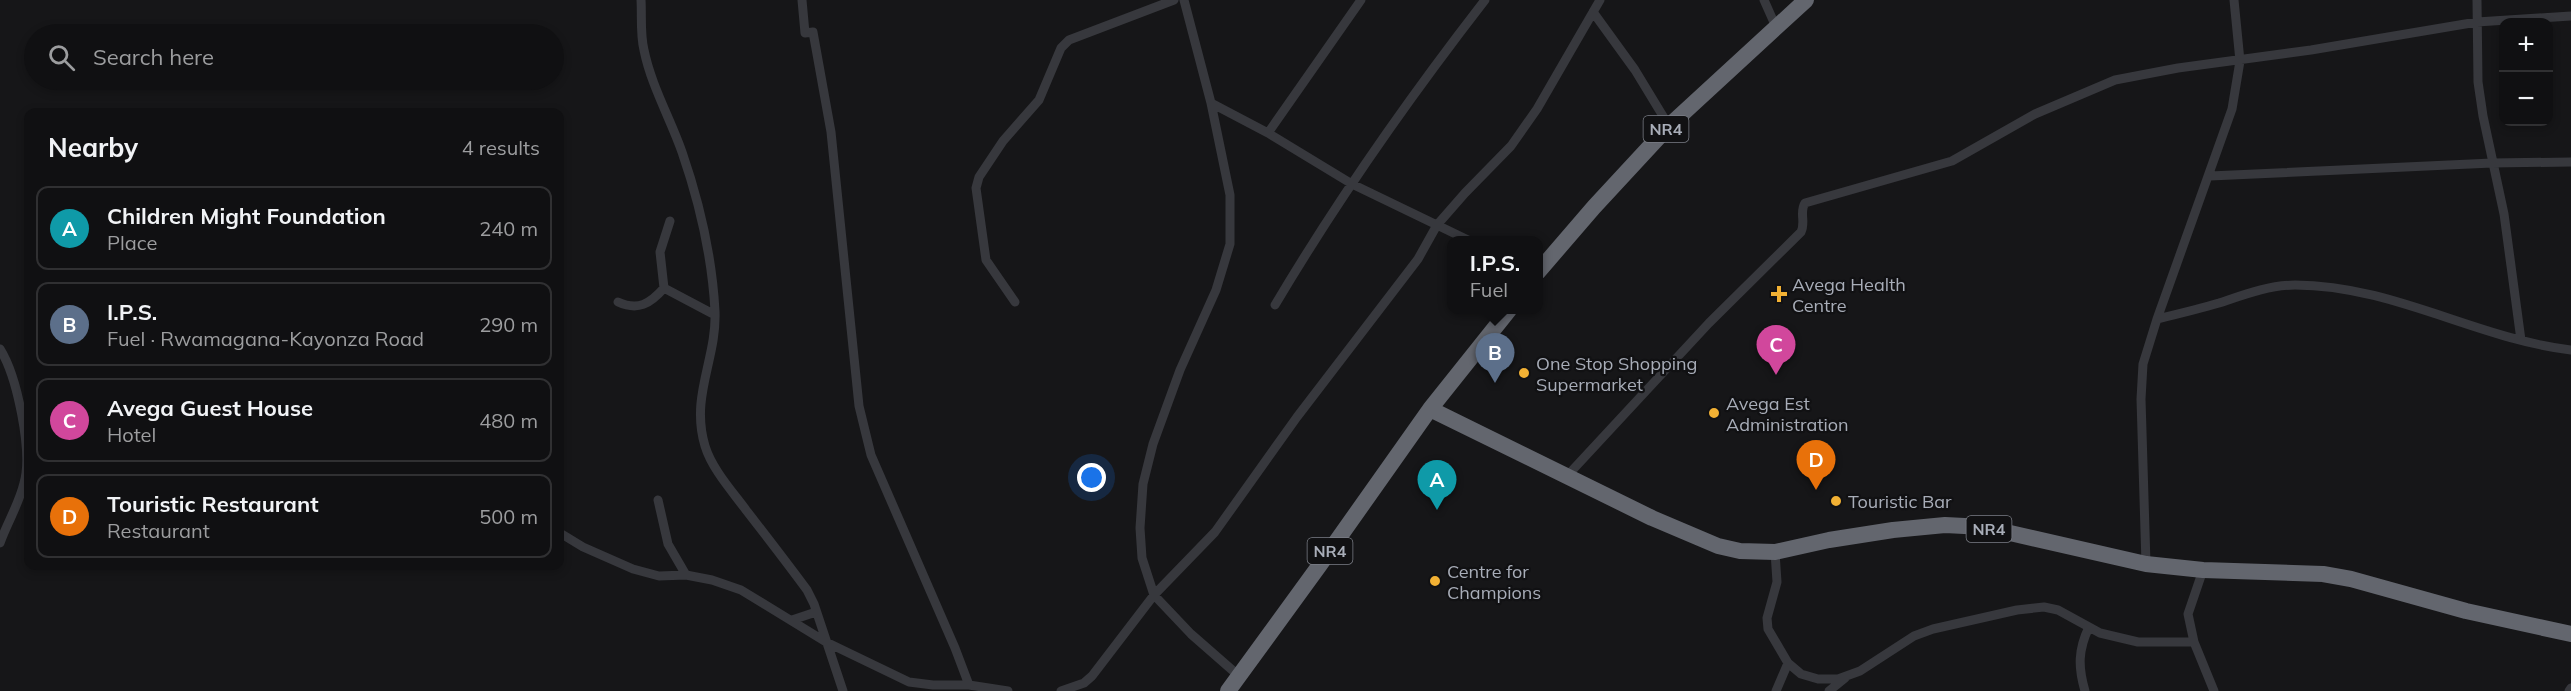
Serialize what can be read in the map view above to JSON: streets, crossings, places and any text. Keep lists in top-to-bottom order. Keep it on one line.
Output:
{"streets":{"highway":["NR4"]},"places":{"health":["Avega Health Centre"],"other":["One Stop Shopping Supermarket","Avega Est Administration","Touristic Bar","Centre for Champions"]},"page":{"map_buttons":["+","−"],"search":"Search here","heading":["Nearby","4 results"],"list":[{"mark":"A","name":"Children Might Foundation","note":"Place","value":"240 m"},{"mark":"B","name":"I.P.S.","note":"Fuel · Rwamagana-Kayonza Road","value":"290 m"},{"mark":"C","name":"Avega Guest House","note":"Hotel","value":"480 m"},{"mark":"D","name":"Touristic Restaurant","note":"Restaurant","value":"500 m"}],"popup":["I.P.S.","Fuel"],"pins":["C","B","D","A"]}}
